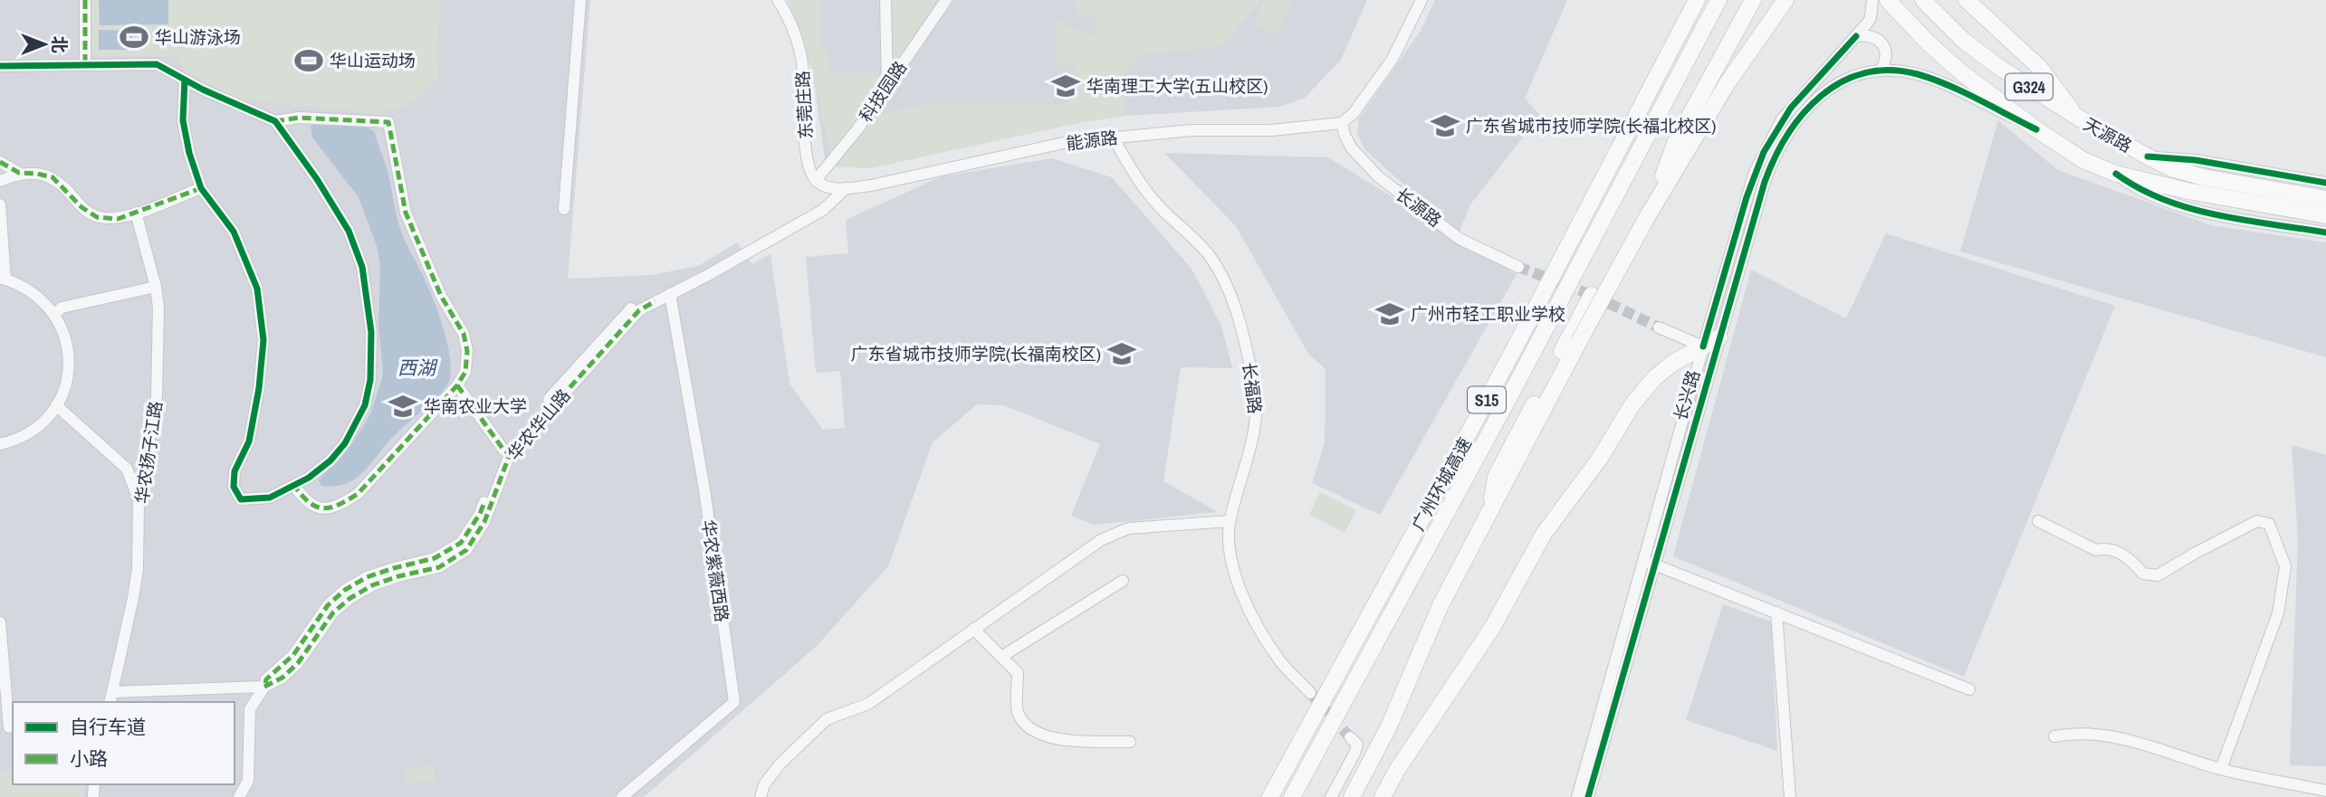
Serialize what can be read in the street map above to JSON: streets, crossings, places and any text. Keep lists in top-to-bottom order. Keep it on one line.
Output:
{"streets":{"highway":["G324","天源路","S15","广州环城高速"],"street":["科技园路","东莞庄路","能源路","长源路","长福路","长兴路","华农华山路","华农扬子江路","华农紫薇西路"]},"crossings":[["G324","天源路"],["科技园路","东莞庄路"],["天源路","长兴路"],["能源路","长源路"],["能源路","长福路"],["能源路","华农华山路"],["华农华山路","华农紫薇西路"]],"water":["西湖"],"places":{"sports":["华山游泳场","华山运动场"],"school or university":["华南理工大学(五山校区)","广东省城市技师学院(长福北校区)","广州市轻工职业学校","广东省城市技师学院(长福南校区)","华南农业大学"]},"legend":["自行车道","小路"],"north":"right"}
